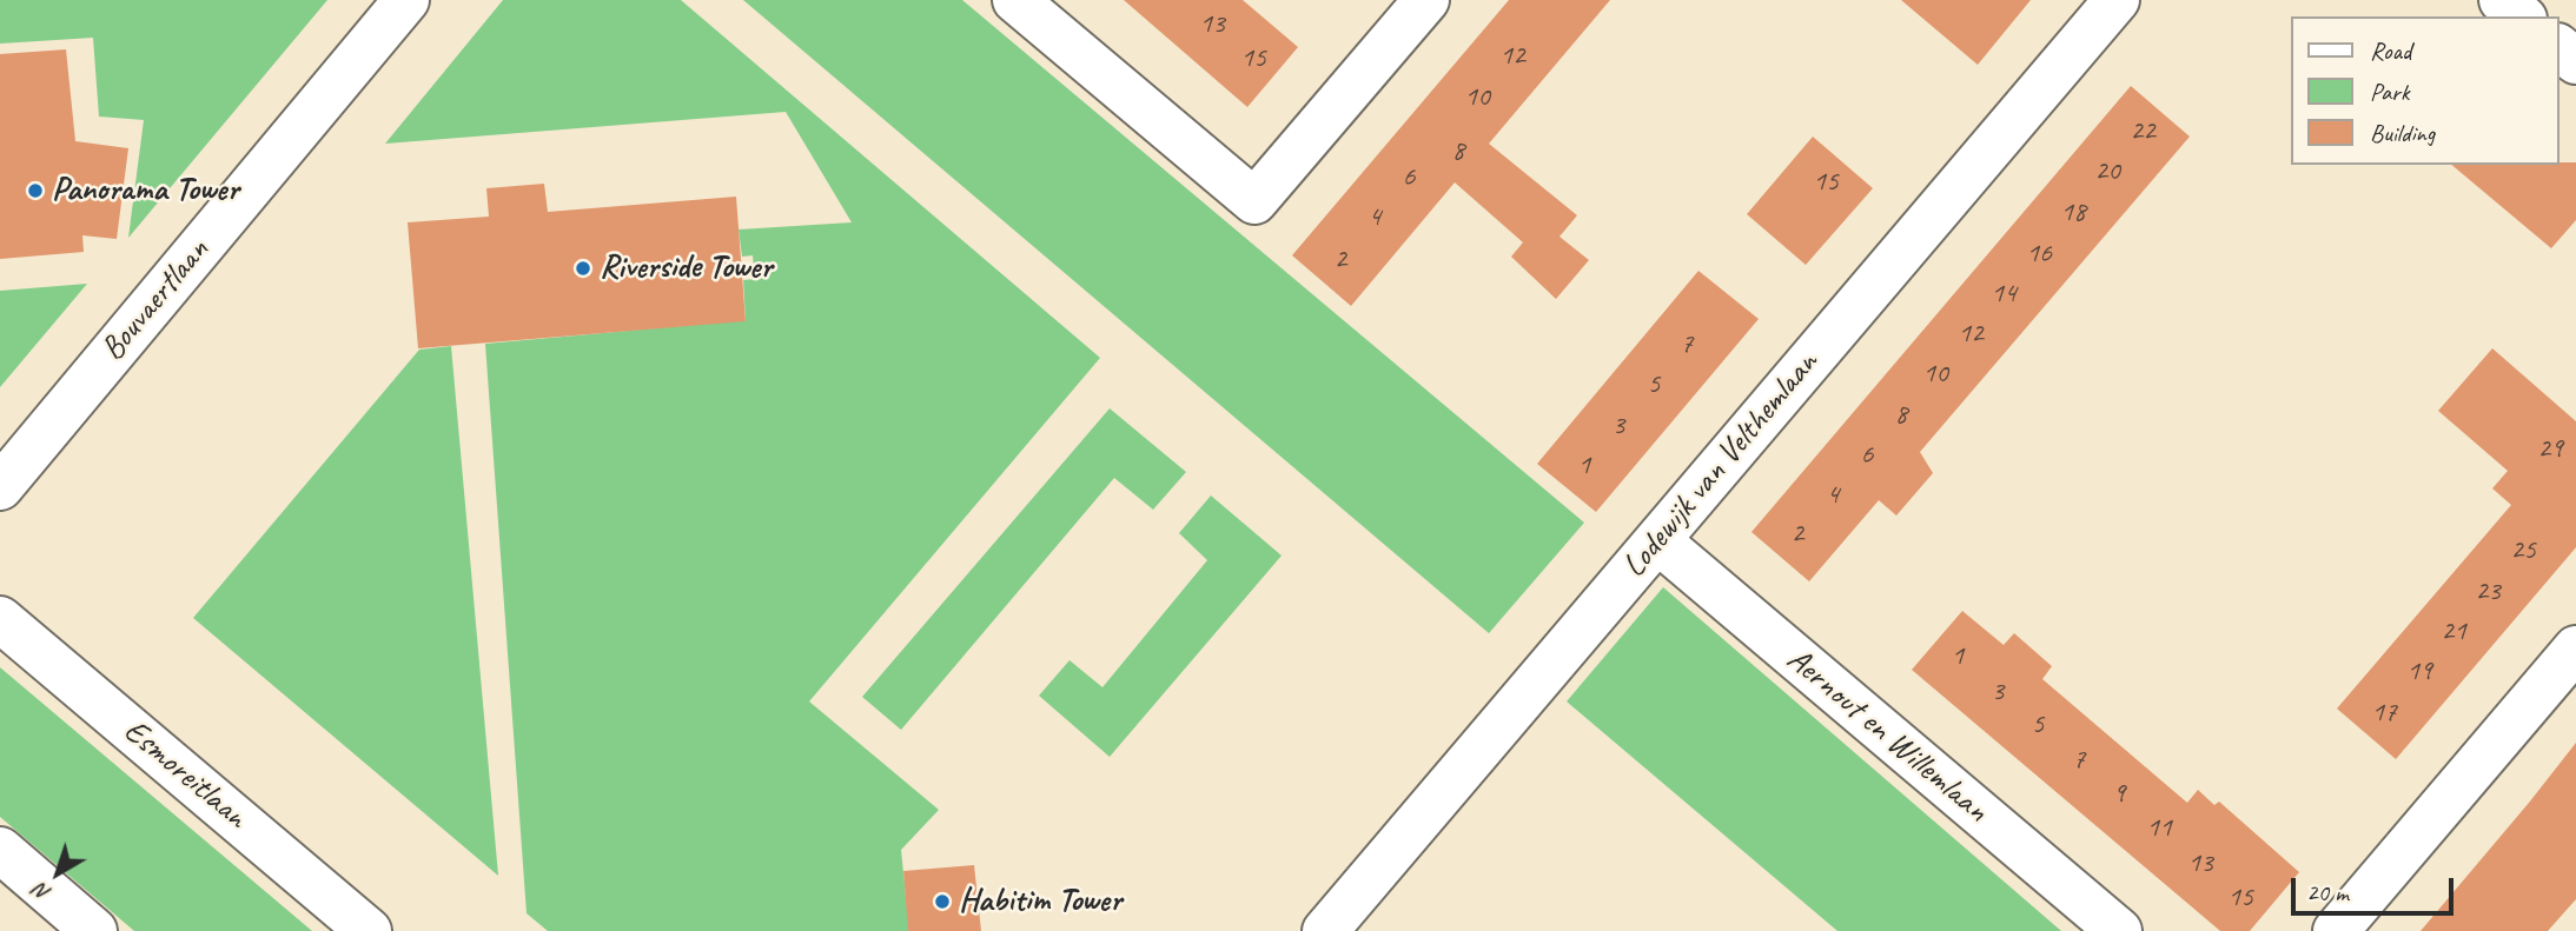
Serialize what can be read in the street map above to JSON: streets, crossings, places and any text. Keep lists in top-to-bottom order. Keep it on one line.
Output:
{"streets":{"street":["Bouvaertlaan","Lodewijk van Velthemlaan","Aernout en Willemlaan","Esmoreitlaan"]},"crossings":[["Lodewijk van Velthemlaan","Aernout en Willemlaan"]],"places":["Panorama Tower","Riverside Tower","Habitim Tower"],"house_numbers":["13","12","15","10","22","8","20","6","15","18","4","16","2","14","12","7","10","5","8","3","29","6","1","4","2","25","23","21","1","19","3","17","5","7","9","11","13","15"],"legend":["Road","Park","Building"],"scale_bar":"20 m","north":"bottom left"}
